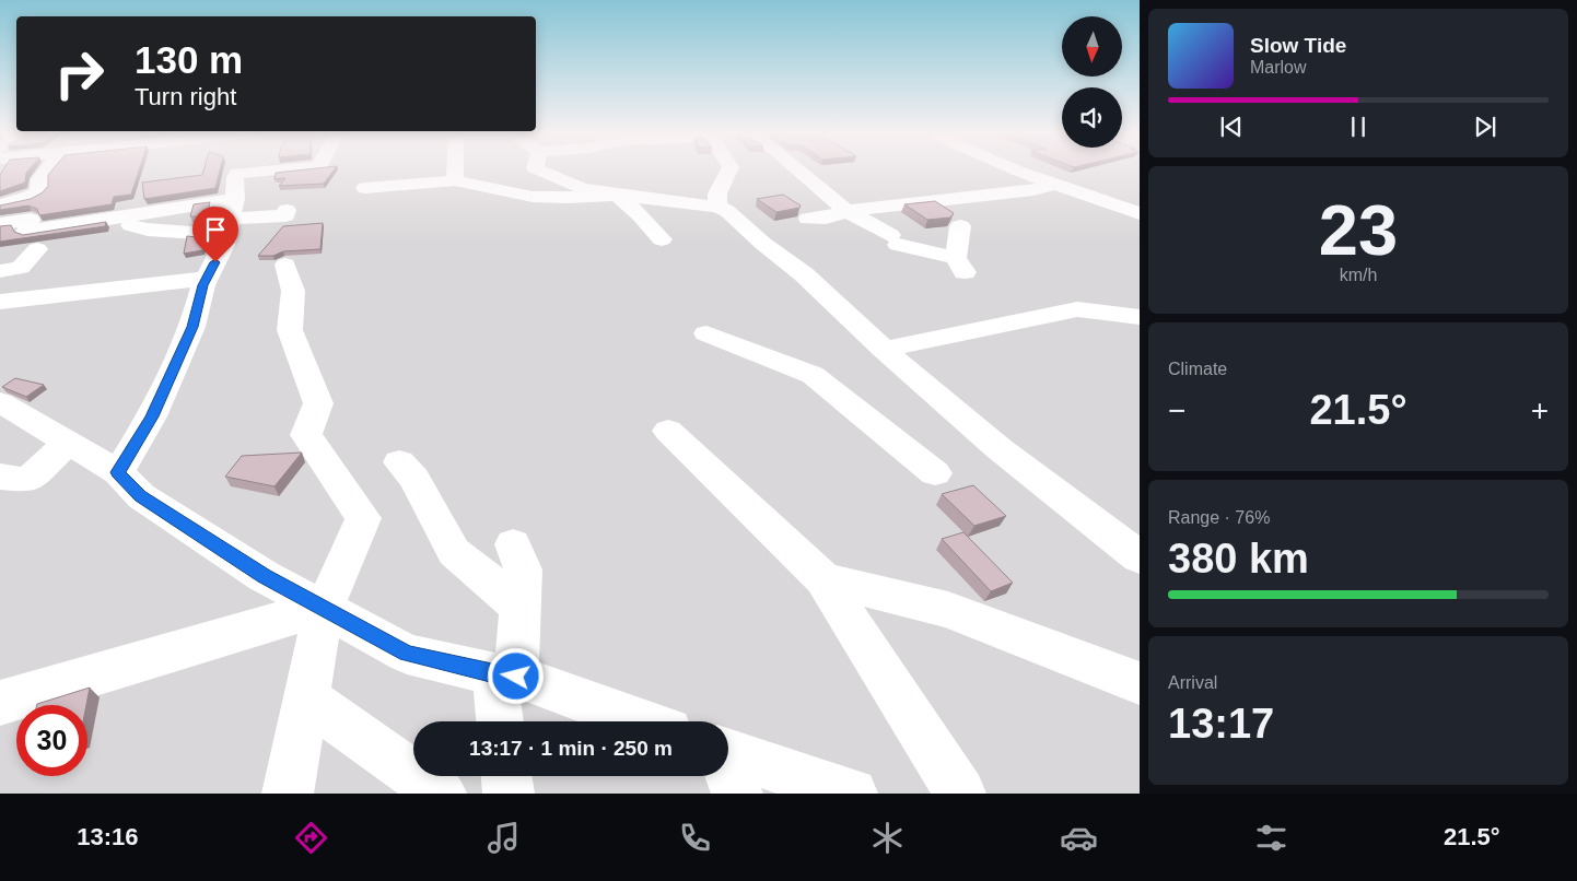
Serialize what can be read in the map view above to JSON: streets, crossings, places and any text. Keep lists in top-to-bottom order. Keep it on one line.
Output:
{"north":"bottom","page":{"turn":["130 m","Turn right"],"song":["Slow Tide","Marlow"],"tile":[["23","km/h"],"Climate",["Range · 76%","380 km"],["Arrival","13:17"]],"heat":["−","21.5°","+"],"limit":"30","trip":"13:17 · 1 min · 250 m","tabs":["13:16","21.5°"]}}
